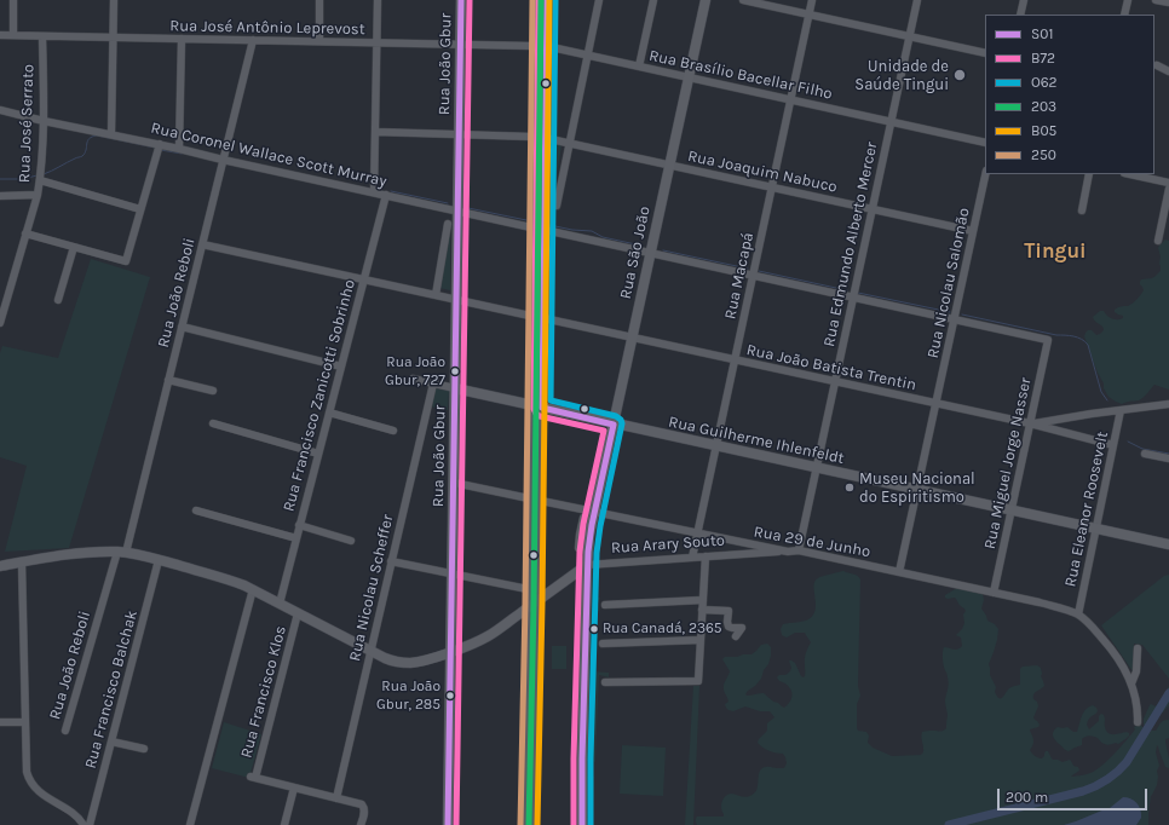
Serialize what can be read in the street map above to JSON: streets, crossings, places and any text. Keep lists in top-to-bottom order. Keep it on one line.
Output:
{"streets":{"main road":["Rua João Gbur","Rua São João","Rua Guilherme Ihlenfeldt"],"street":["Rua José Antônio Leprevost","Rua Brasílio Bacellar Filho","Rua José Serrato","Rua Coronel Wallace Scott Murray","Rua Joaquim Nabuco","Rua Edmundo Alberto Mercer","Rua Macapá","Rua Nicolau Salomão","Rua João Reboli","Rua João Batista Trentin","Rua Francisco Zanicotti Sobrinho","Rua Miguel Jorge Nasser","Rua Eleanor Roosevelt","Rua 29 de Junho","Rua Arary Souto","Rua Nicolau Scheffer","Rua Francisco Balchak","Rua Francisco Klos"]},"crossings":[["Rua José Antônio Leprevost","Rua João Gbur"],["Rua José Antônio Leprevost","Rua José Serrato"],["Rua José Antônio Leprevost","Rua João Reboli"],["Rua João Gbur","Rua Coronel Wallace Scott Murray"],["Rua João Gbur","Rua Joaquim Nabuco"],["Rua João Gbur","Rua Guilherme Ihlenfeldt"],["Rua Brasílio Bacellar Filho","Rua Edmundo Alberto Mercer"],["Rua Brasílio Bacellar Filho","Rua São João"],["Rua Brasílio Bacellar Filho","Rua Macapá"],["Rua José Serrato","Rua Coronel Wallace Scott Murray"],["Rua Coronel Wallace Scott Murray","Rua João Reboli"],["Rua Coronel Wallace Scott Murray","Rua Francisco Zanicotti Sobrinho"],["Rua Joaquim Nabuco","Rua Edmundo Alberto Mercer"],["Rua Joaquim Nabuco","Rua São João"],["Rua Joaquim Nabuco","Rua Macapá"],["Rua Joaquim Nabuco","Rua Nicolau Salomão"],["Rua Edmundo Alberto Mercer","Rua João Batista Trentin"],["Rua Edmundo Alberto Mercer","Rua Guilherme Ihlenfeldt"],["Rua Edmundo Alberto Mercer","Rua 29 de Junho"],["Rua São João","Rua João Batista Trentin"],["Rua São João","Rua Guilherme Ihlenfeldt"],["Rua São João","Rua 29 de Junho"],["Rua São João","Rua Arary Souto"],["Rua Macapá","Rua João Batista Trentin"],["Rua Macapá","Rua Guilherme Ihlenfeldt"],["Rua Macapá","Rua 29 de Junho"],["Rua Macapá","Rua Arary Souto"],["Rua Nicolau Salomão","Rua João Batista Trentin"],["Rua Nicolau Salomão","Rua Guilherme Ihlenfeldt"],["Rua Nicolau Salomão","Rua Miguel Jorge Nasser"],["Rua Nicolau Salomão","Rua 29 de Junho"],["Rua João Batista Trentin","Rua Miguel Jorge Nasser"],["Rua João Batista Trentin","Rua Eleanor Roosevelt"],["Rua Guilherme Ihlenfeldt","Rua Miguel Jorge Nasser"],["Rua Guilherme Ihlenfeldt","Rua Eleanor Roosevelt"],["Rua Miguel Jorge Nasser","Rua 29 de Junho"],["Rua Eleanor Roosevelt","Rua 29 de Junho"],["Rua 29 de Junho","Rua Arary Souto"]],"districts":["Tingui"],"places":["Unidade de Saúde Tingui","Rua João Gbur, 727","Museu Nacional do Espiritismo","Rua Canadá, 2365","Rua João Gbur, 285"],"lines":["transit line S01","transit line B72","transit line O62","transit line 203","transit line B05","transit line 250"],"legend":["S01","B72","O62","203","B05","250"],"scale_bar":"200 m"}
